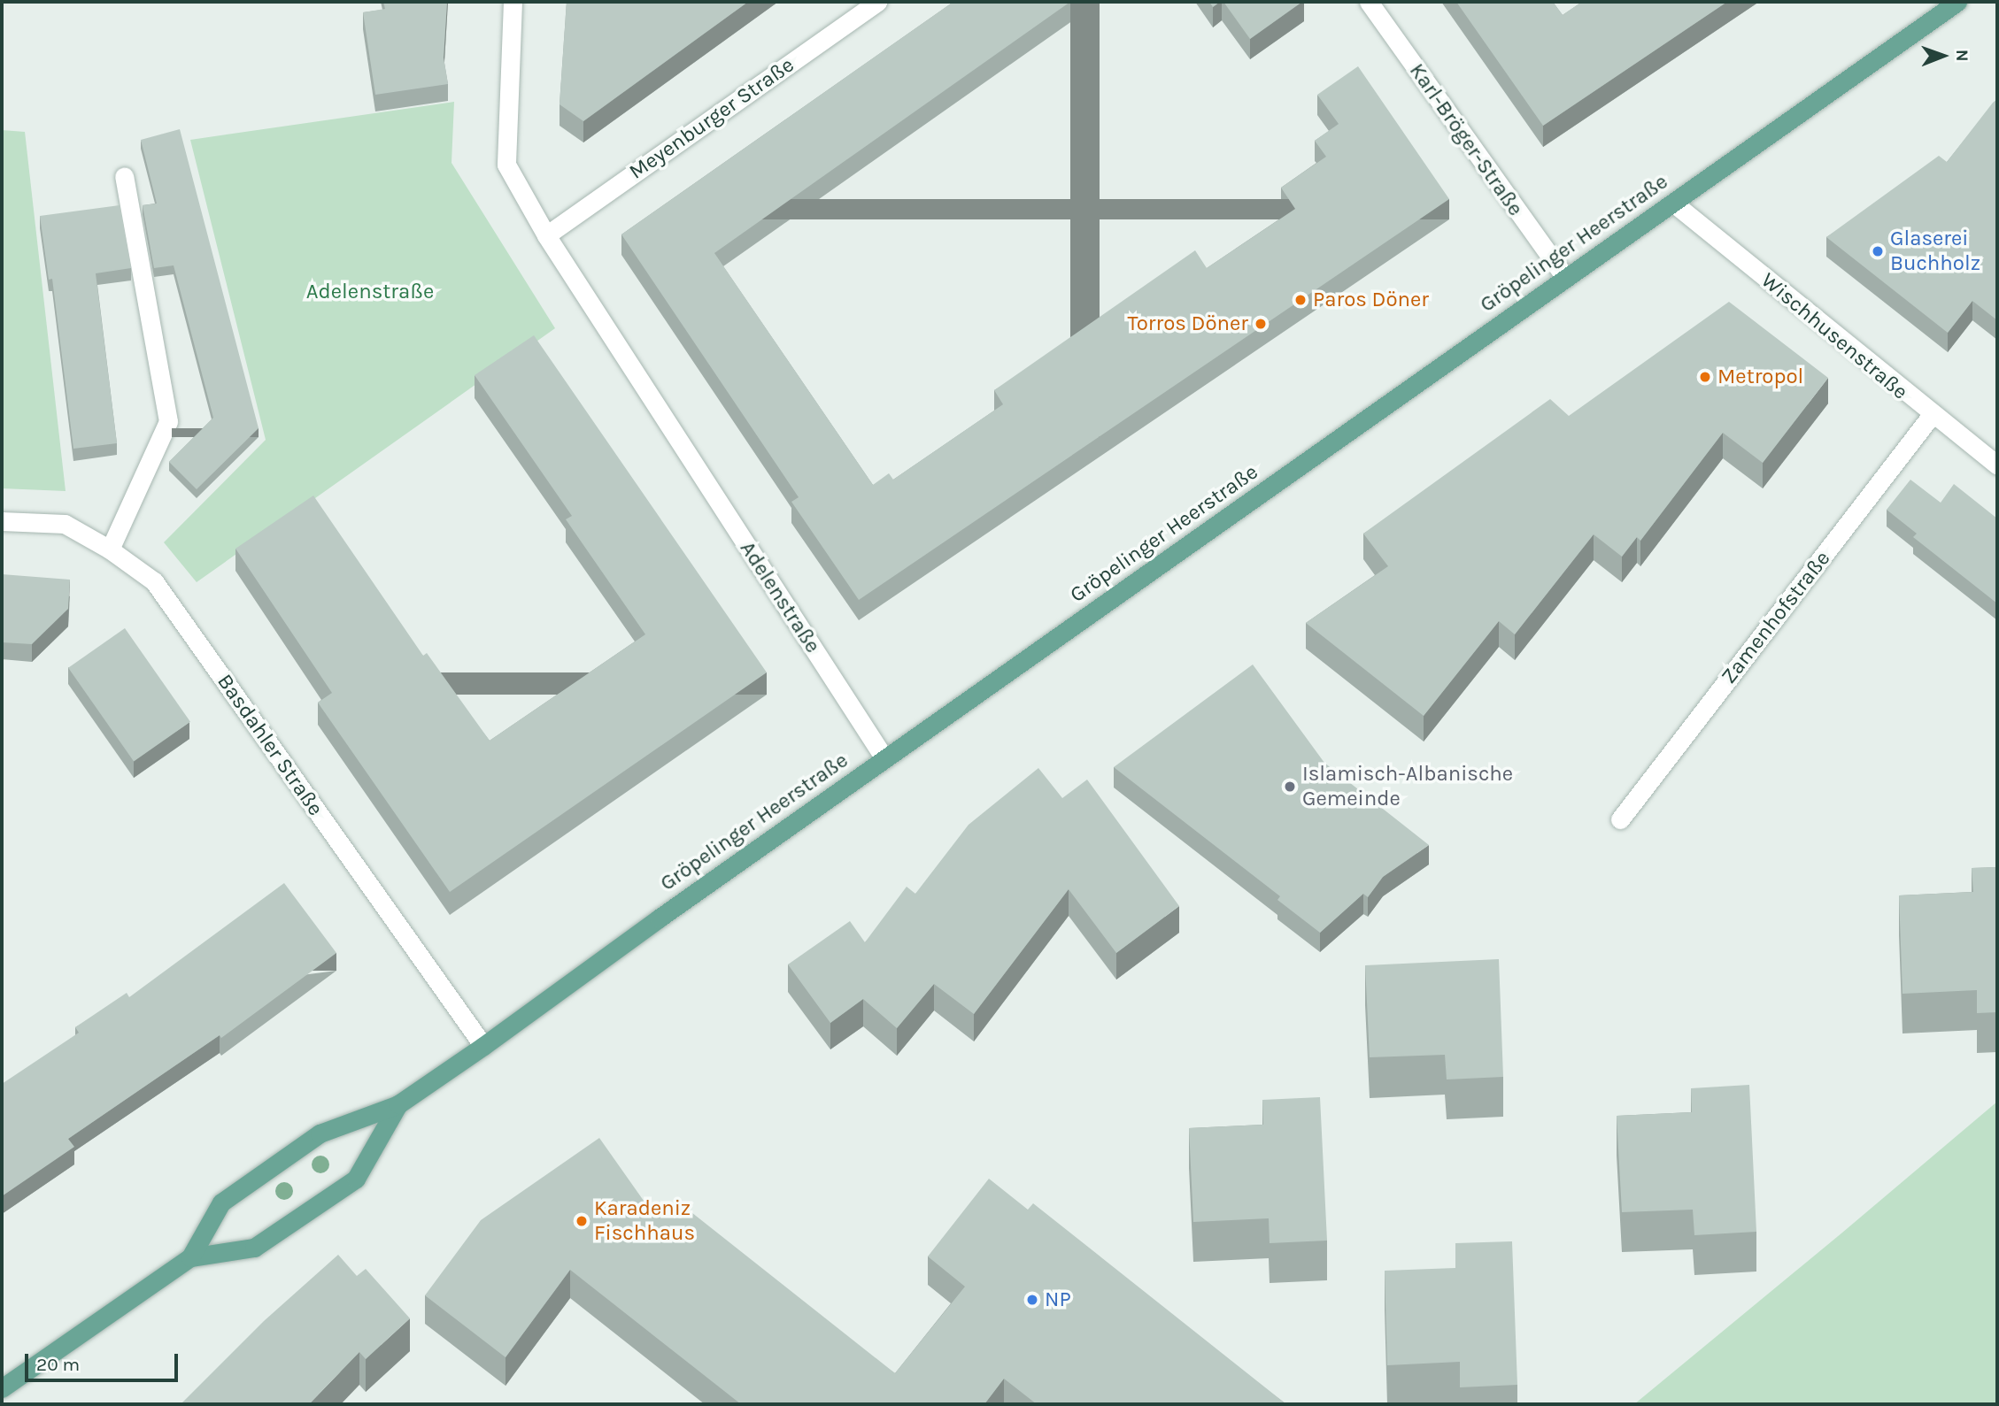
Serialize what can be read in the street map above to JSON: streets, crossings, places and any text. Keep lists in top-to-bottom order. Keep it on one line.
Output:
{"streets":{"main road":["Gröpelinger Heerstraße"],"street":["Meyenburger Straße","Karl-Bröger-Straße","Wischhusenstraße","Adelenstraße","Zamenhofstraße","Basdahler Straße"]},"crossings":[["Meyenburger Straße","Adelenstraße"],["Karl-Bröger-Straße","Gröpelinger Heerstraße"],["Gröpelinger Heerstraße","Wischhusenstraße"],["Gröpelinger Heerstraße","Adelenstraße"],["Gröpelinger Heerstraße","Basdahler Straße"],["Wischhusenstraße","Zamenhofstraße"]],"parks":["Adelenstraße"],"places":["Glaserei Buchholz","Paros Döner","Torros Döner","Metropol","Islamisch-Albanische Gemeinde","Karadeniz Fischhaus","NP"],"scale_bar":"20 m","north":"right"}
